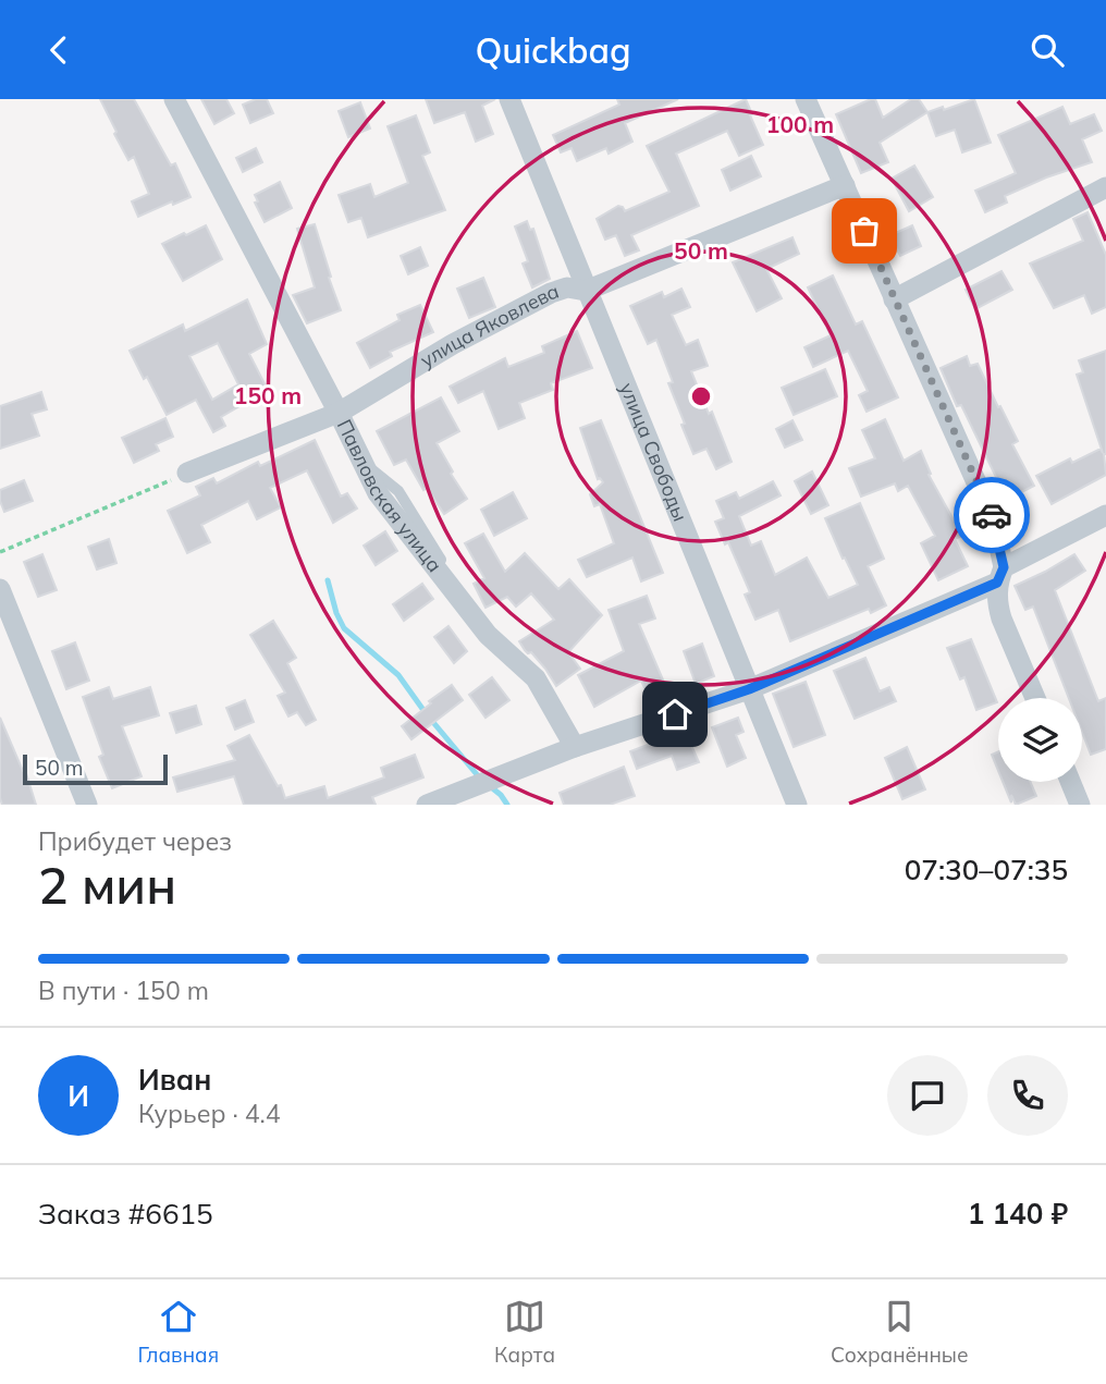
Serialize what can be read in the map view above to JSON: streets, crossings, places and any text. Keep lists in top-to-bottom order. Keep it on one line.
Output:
{"streets":{"street":["улица Яковлева","улица Свободы","Павловская улица"]},"crossings":[["улица Яковлева","улица Свободы"],["улица Яковлева","Павловская улица"]],"scale_bar":"50 m","page":{"header":"Quickbag","scale":"50 m","heading":["2 мин","Прибудет через","07:30–07:35"],"panel":["Иван","Курьер · 4.4","Заказ #6615","1 140 ₽"],"bar":"В пути · 150 m","round":"И","tabs":["Главная","Карта","Сохранённые"]},"rings":["100 m","50 m","150 m"]}
